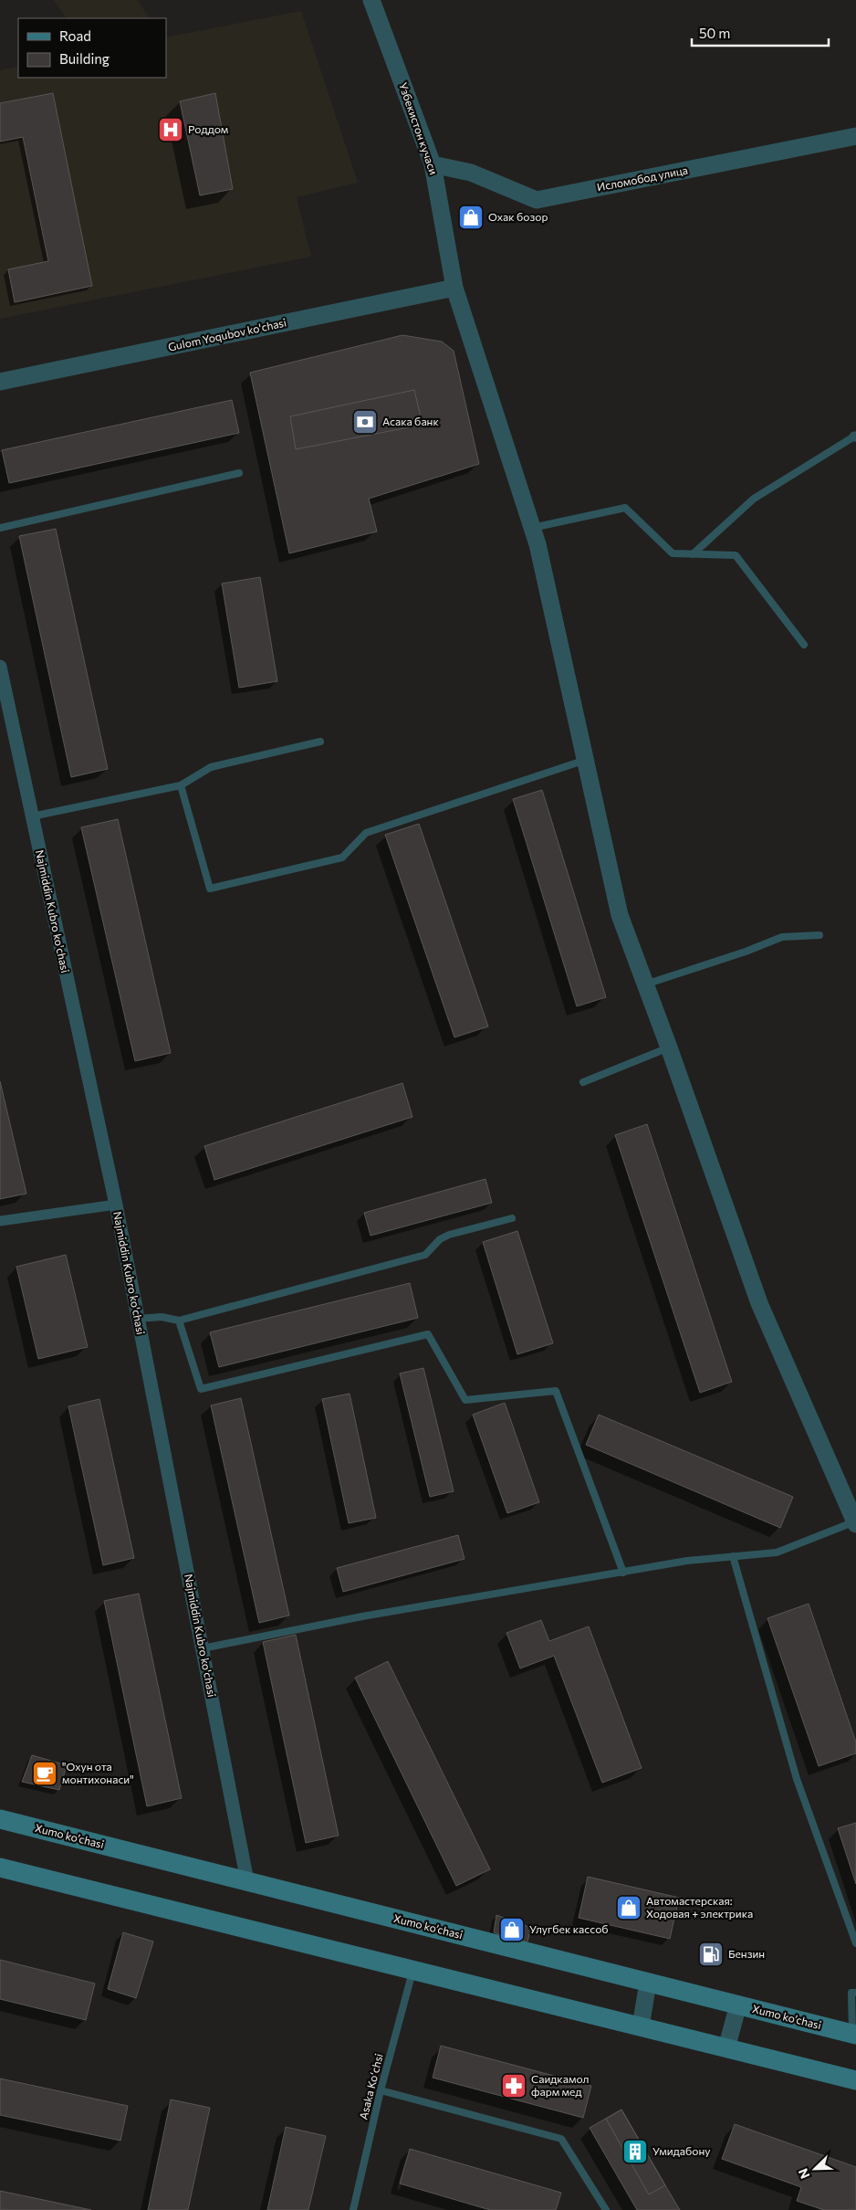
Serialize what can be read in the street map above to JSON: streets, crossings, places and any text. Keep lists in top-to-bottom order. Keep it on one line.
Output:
{"streets":{"main road":["Xumo ko’chasi"],"street":["Узбекистон кучаси","Исломобод улица","Gulom Yoqubov ko'chasi","Najmiddin Kubro ko'chasi"],"lane":["Asaka Koʻchsi"]},"crossings":[["Узбекистон кучаси","Исломобод улица"],["Узбекистон кучаси","Gulom Yoqubov ko'chasi"],["Najmiddin Kubro ko'chasi","Xumo ko’chasi"]],"places":{"hospital":["Роддом"],"shop":["Охак бозор","Автомастерская: Ходовая + электрика","Улугбек кассоб"],"bank":["Асака банк"],"cafe":["\"Охун ота монтихонаси\""],"fuel station":["Бензин"],"pharmacy":["Саидкамол фарм мед"],"building":["Умидабону"]},"legend":["Road","Building"],"scale_bar":"50 m","north":"bottom left"}
